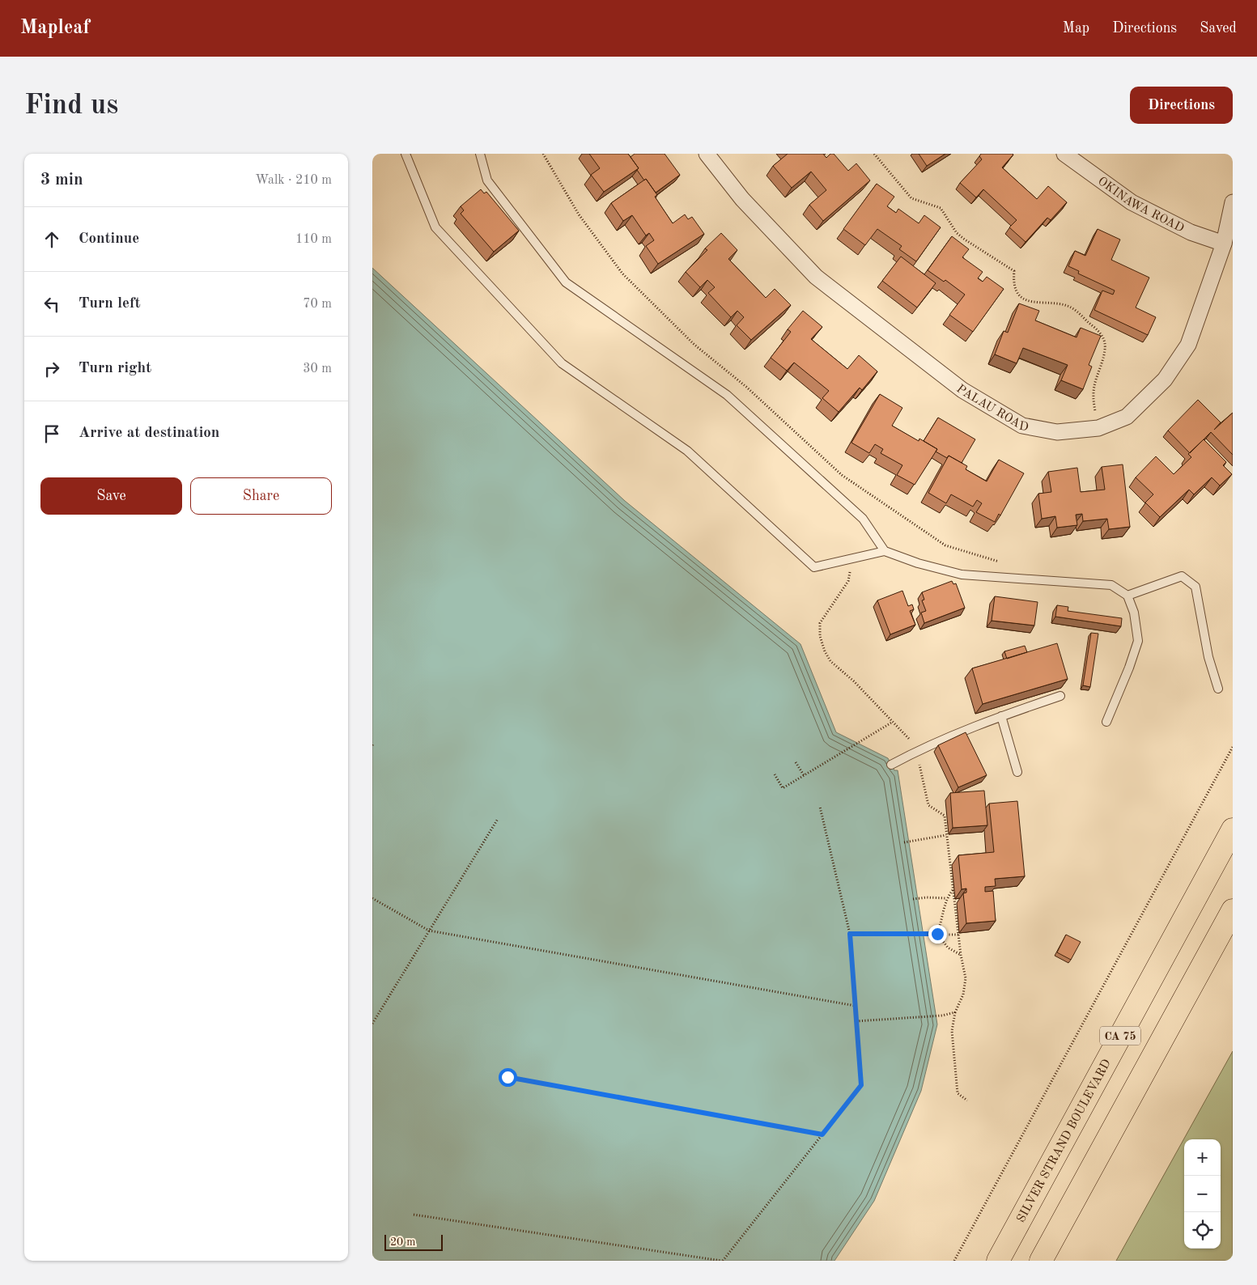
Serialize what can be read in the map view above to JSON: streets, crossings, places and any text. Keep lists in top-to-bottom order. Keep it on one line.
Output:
{"streets":{"highway":["CA 75","SILVER STRAND BOULEVARD"],"street":["OKINAWA ROAD","PALAU ROAD"]},"crossings":[["OKINAWA ROAD","PALAU ROAD"]],"scale_bar":"20 m","page":{"header":"Mapleaf","nav":["Map","Directions","Saved"],"buttons":["Directions",["Save","Share"]],"title":"Find us","heading":["3 min","Walk · 210 m"],"list":[["Continue","110 m"],["Turn left","70 m"],["Turn right","30 m"],"Arrive at destination"],"map_buttons":["+","−"],"scale":"20 m"}}
